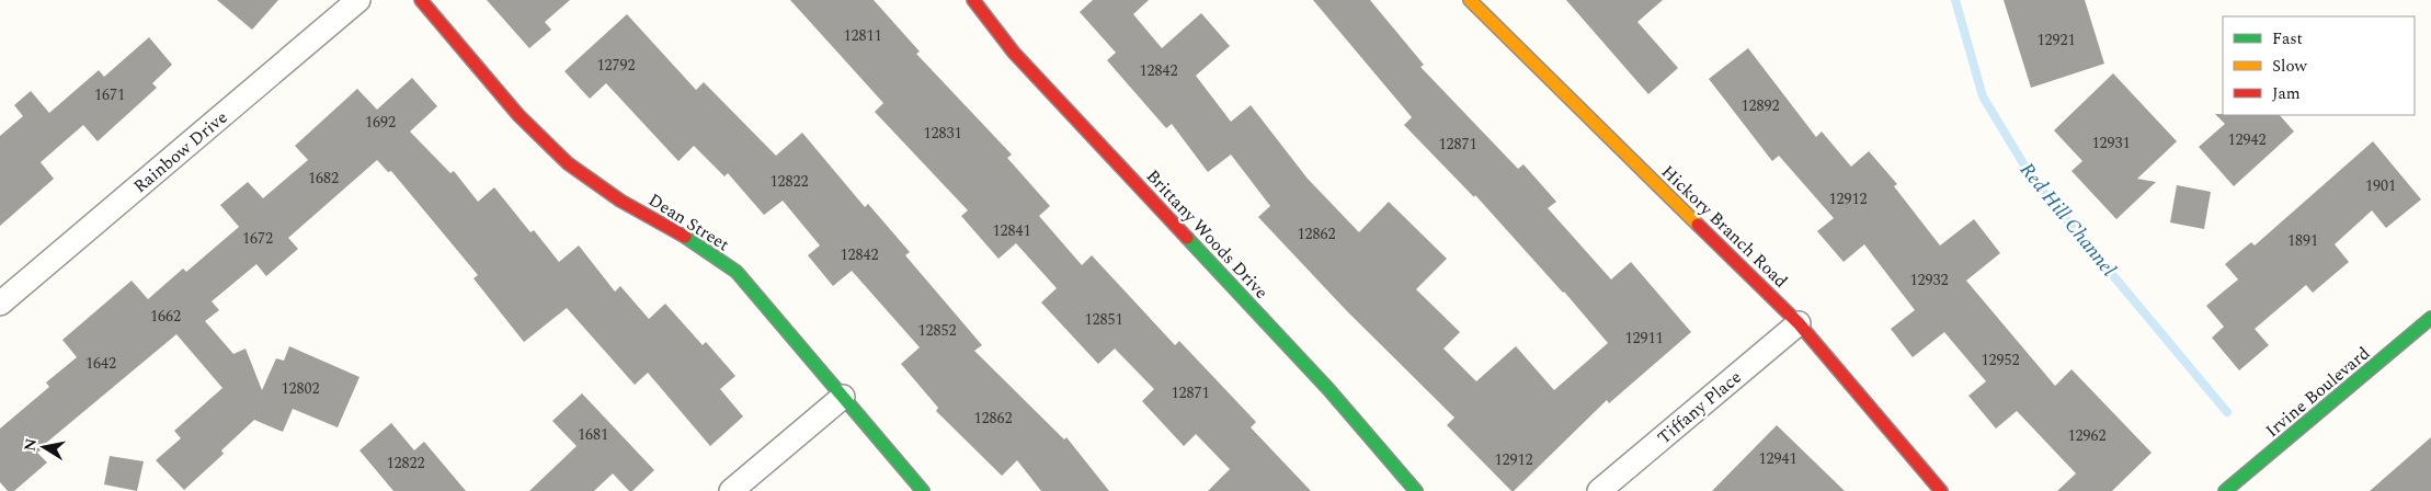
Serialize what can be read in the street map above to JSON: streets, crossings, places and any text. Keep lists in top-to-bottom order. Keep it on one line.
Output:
{"streets":{"street":["Rainbow Drive","Dean Street","Hickory Branch Road","Brittany Woods Drive","Irvine Boulevard","Tiffany Place"]},"crossings":[["Hickory Branch Road","Tiffany Place"]],"water":["Red Hill Channel"],"house_numbers":["12811","12921","12792","12842","1671","12892","1692","12831","12942","12931","12871","1682","12822","1901","12912","12841","12862","1672","1891","12842","12932","1662","12851","12852","12911","12952","1642","12802","12871","12862","1681","12962","12941","12912","12822"],"legend":["Fast","Slow","Jam"],"north":"left"}
